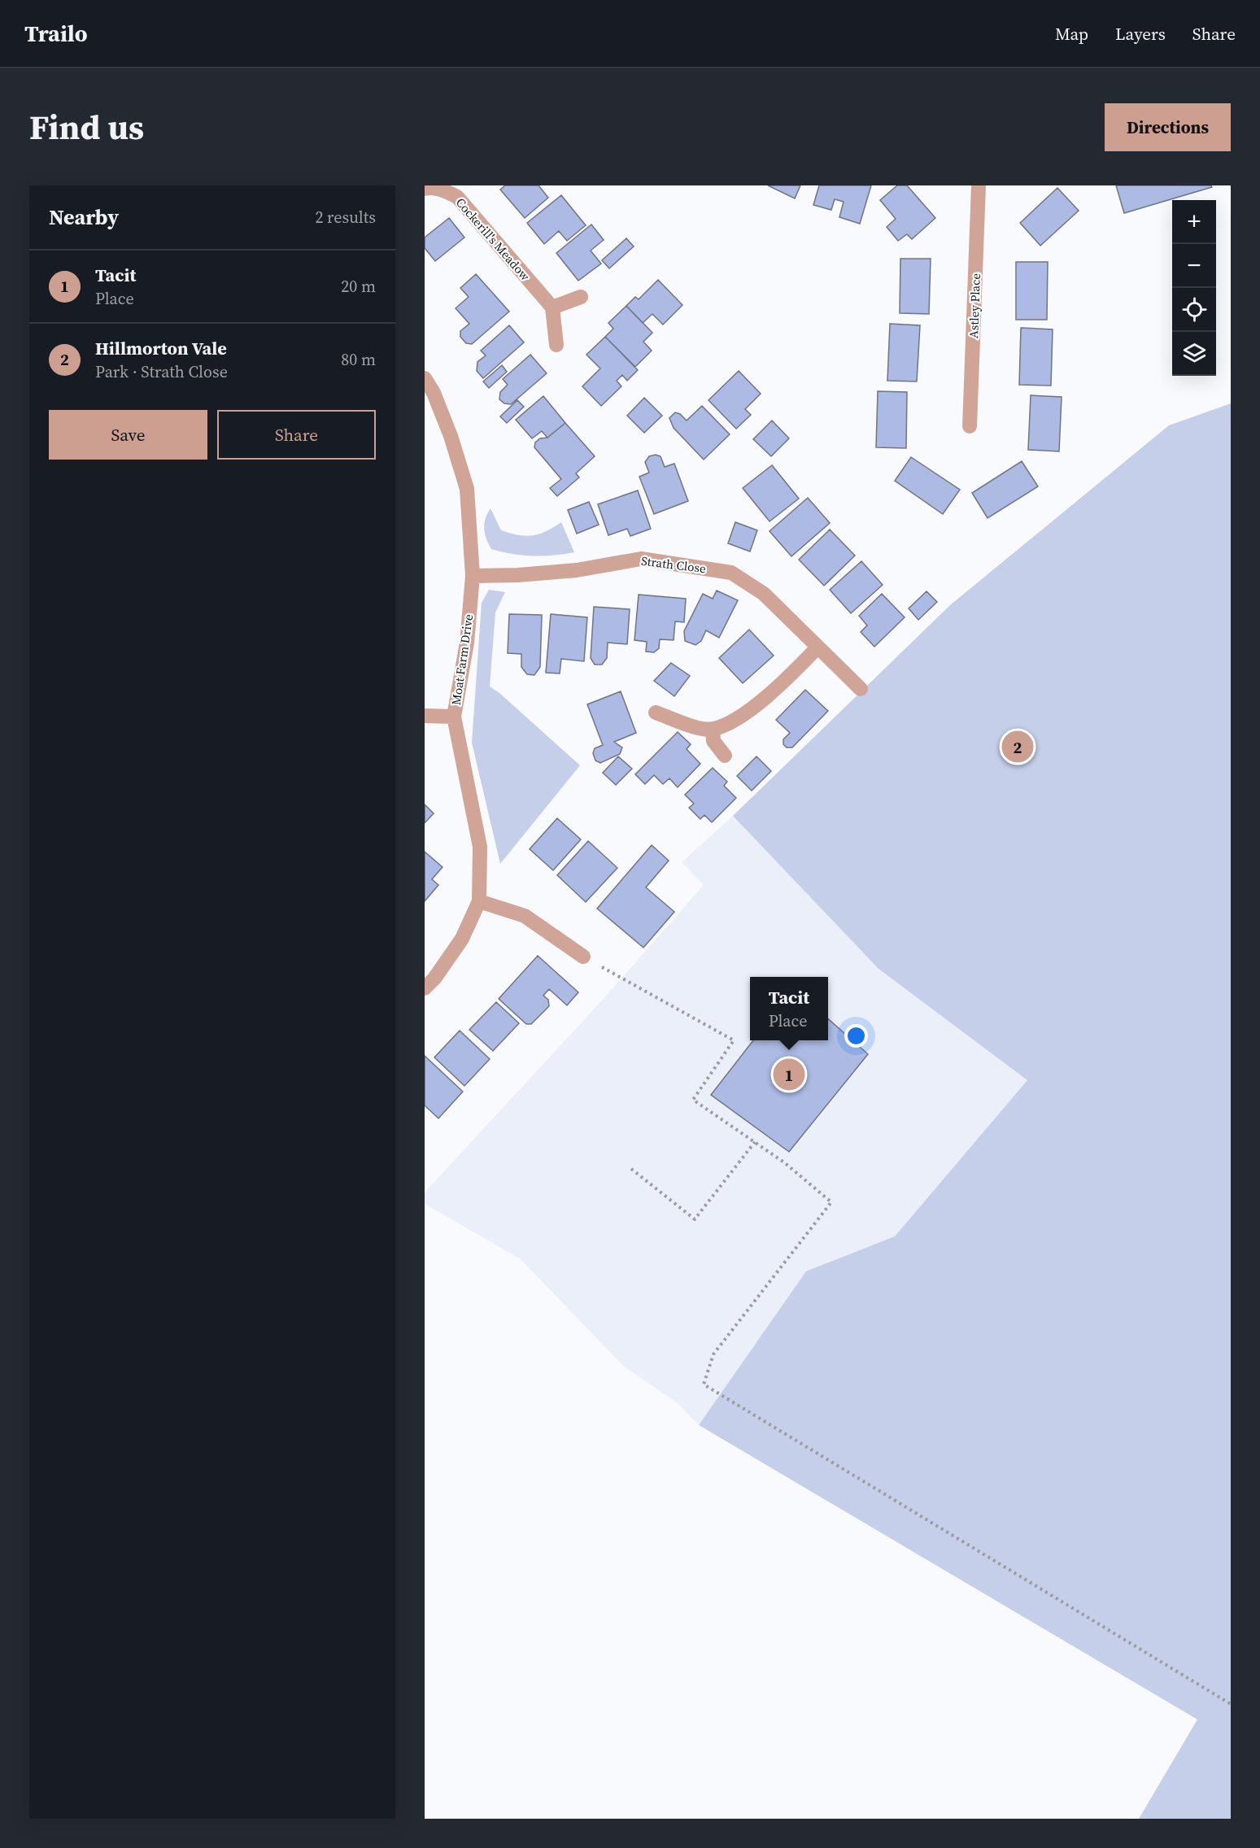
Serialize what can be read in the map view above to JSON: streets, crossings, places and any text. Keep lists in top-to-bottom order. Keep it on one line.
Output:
{"streets":{"street":["Cockerill's Meadow","Astley Place","Strath Close","Moat Farm Drive"]},"crossings":[["Strath Close","Moat Farm Drive"]],"page":{"header":"Trailo","nav":["Map","Layers","Share"],"title":"Find us","buttons":["Directions",["Save","Share"]],"heading":["Nearby","2 results"],"map_buttons":["+","−"],"list":[{"mark":"1","name":"Tacit","note":"Place","value":"20 m"},{"mark":"2","name":"Hillmorton Vale","note":"Park · Strath Close","value":"80 m"}],"pins":["2","1"],"popup":["Tacit","Place"]}}
